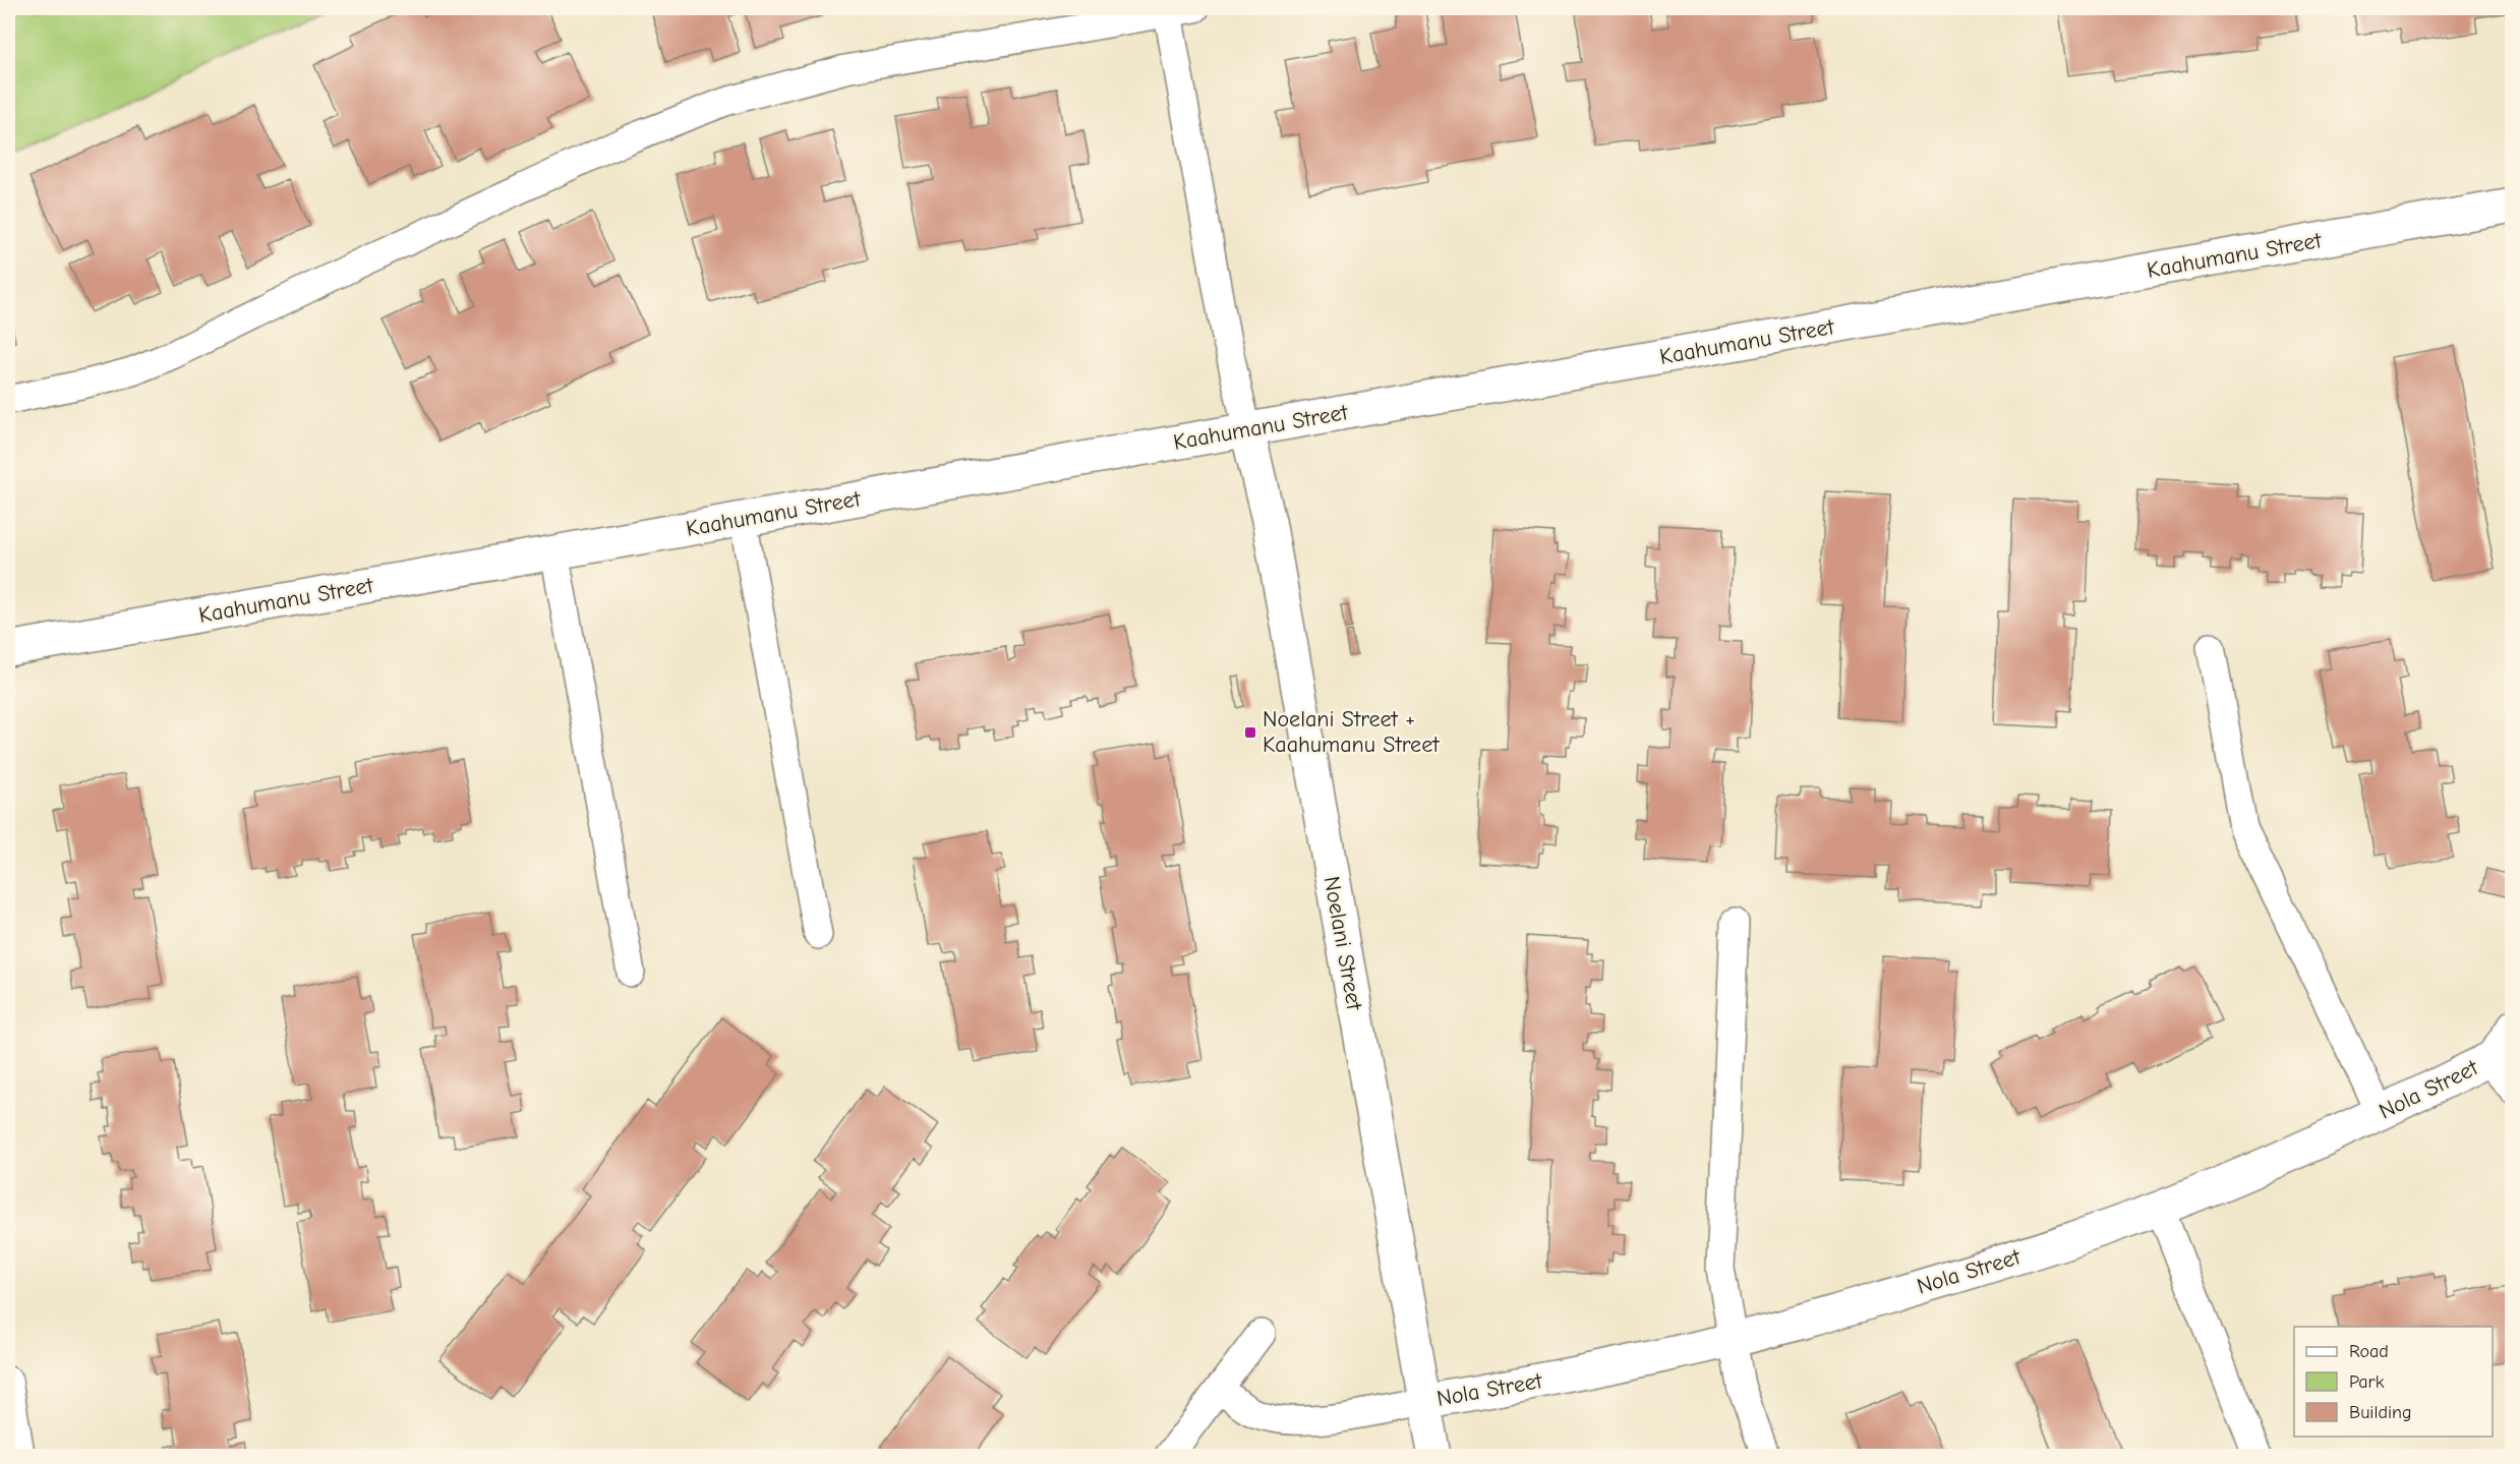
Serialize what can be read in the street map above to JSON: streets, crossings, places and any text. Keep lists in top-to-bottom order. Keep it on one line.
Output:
{"streets":{"street":["Kaahumanu Street","Noelani Street","Nola Street"]},"crossings":[["Kaahumanu Street","Noelani Street"],["Noelani Street","Nola Street"]],"places":{"transit":["Noelani Street + Kaahumanu Street"]},"legend":["Road","Park","Building"]}
